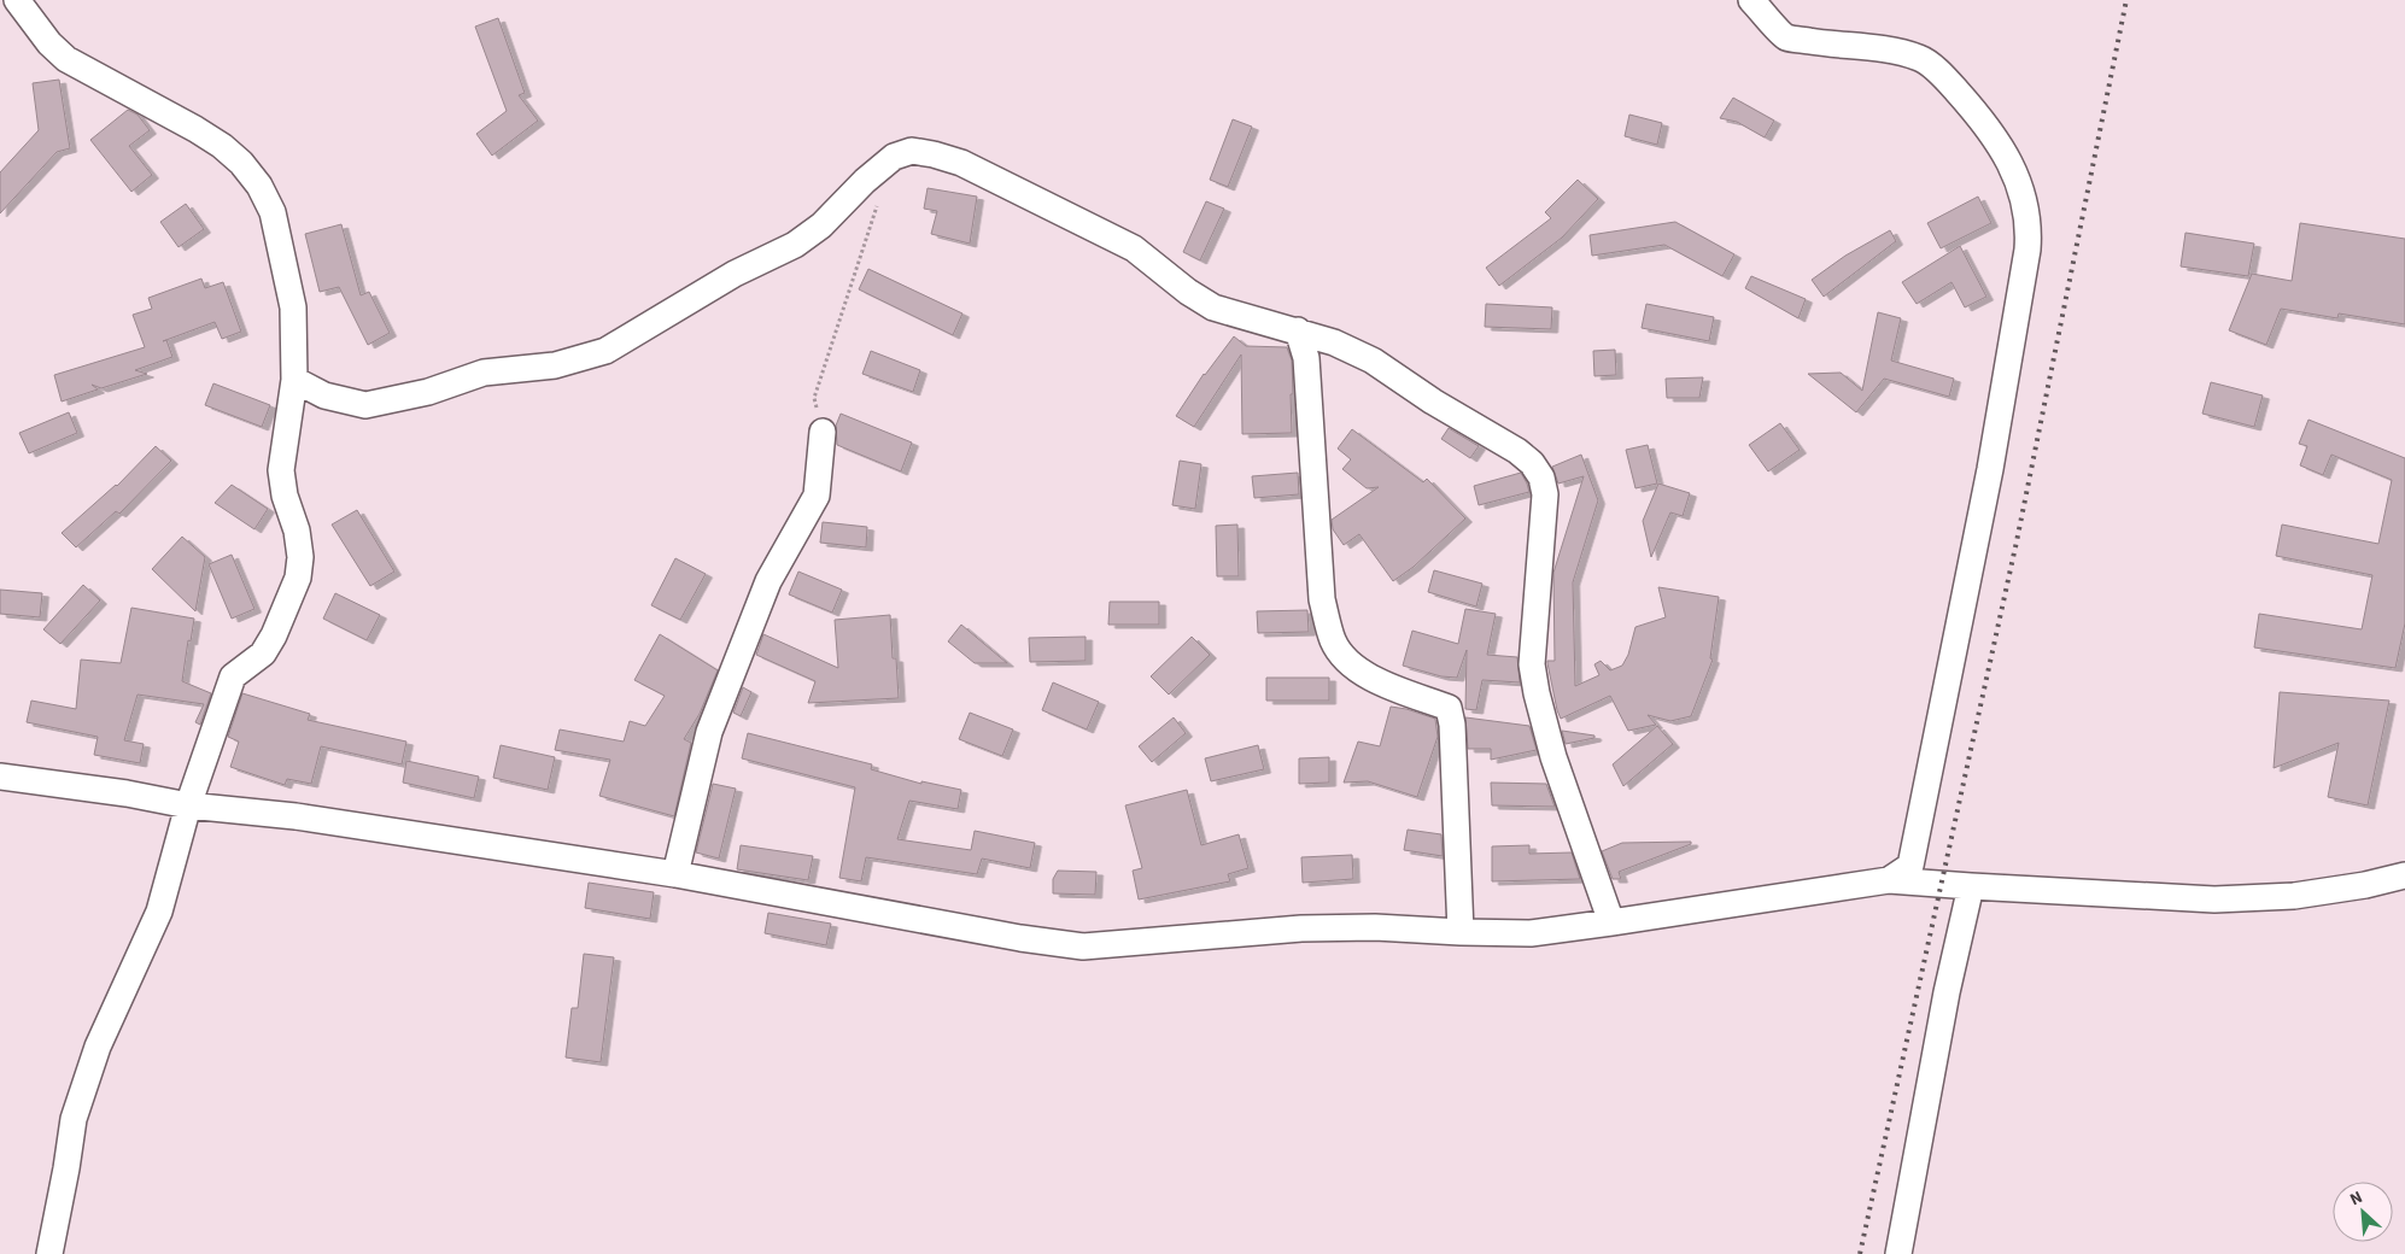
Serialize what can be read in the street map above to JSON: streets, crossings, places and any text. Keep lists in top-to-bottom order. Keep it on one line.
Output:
{"north":"top left"}
